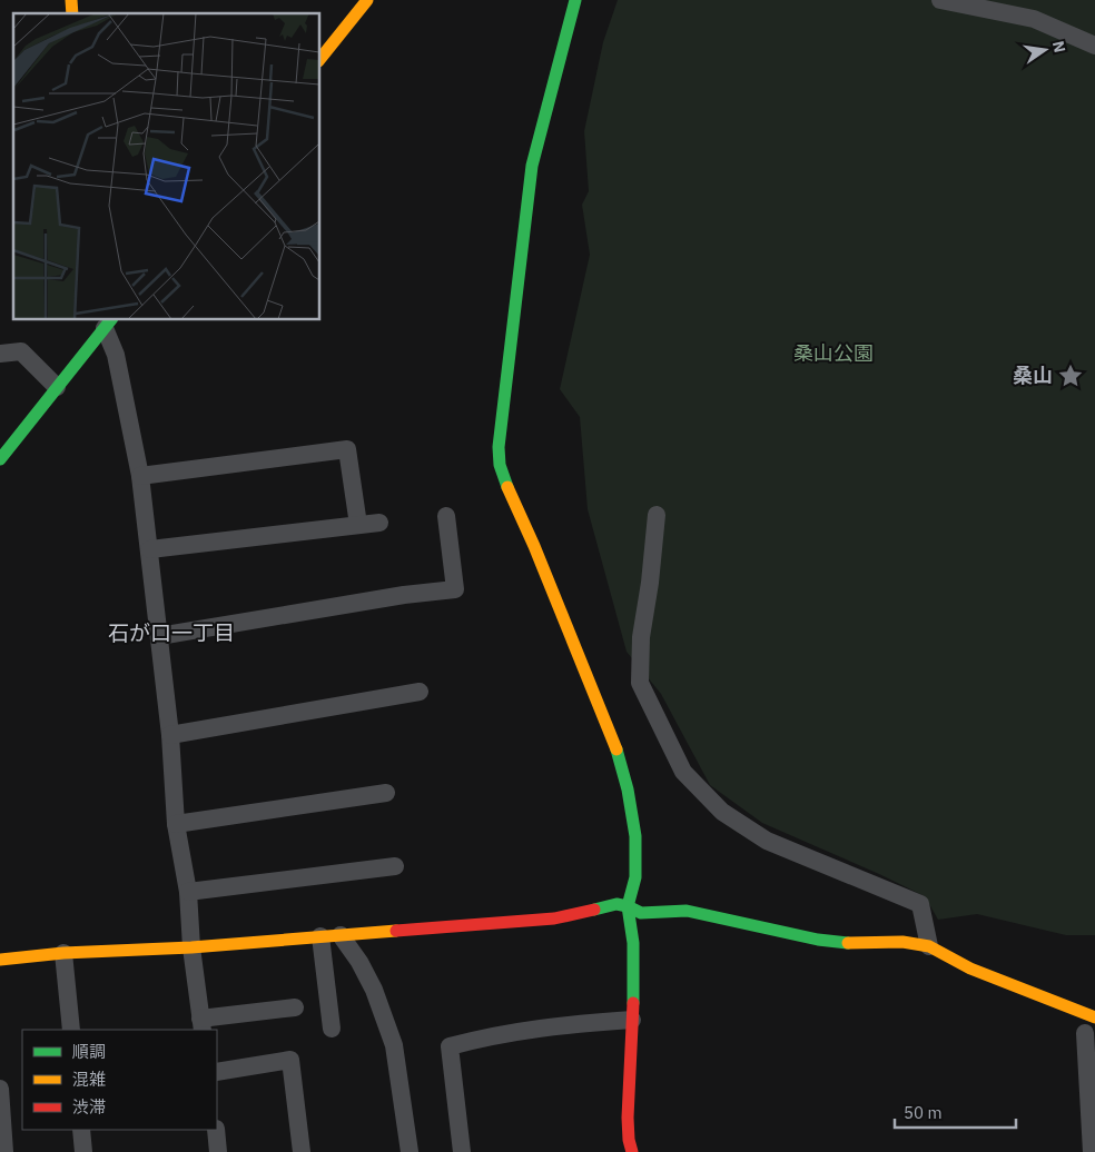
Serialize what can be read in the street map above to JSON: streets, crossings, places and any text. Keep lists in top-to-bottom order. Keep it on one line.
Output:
{"districts":["石が口一丁目"],"parks":["桑山公園"],"places":{"place":["桑山"]},"legend":["順調","混雑","渋滞"],"scale_bar":"50 m","north":"right"}
